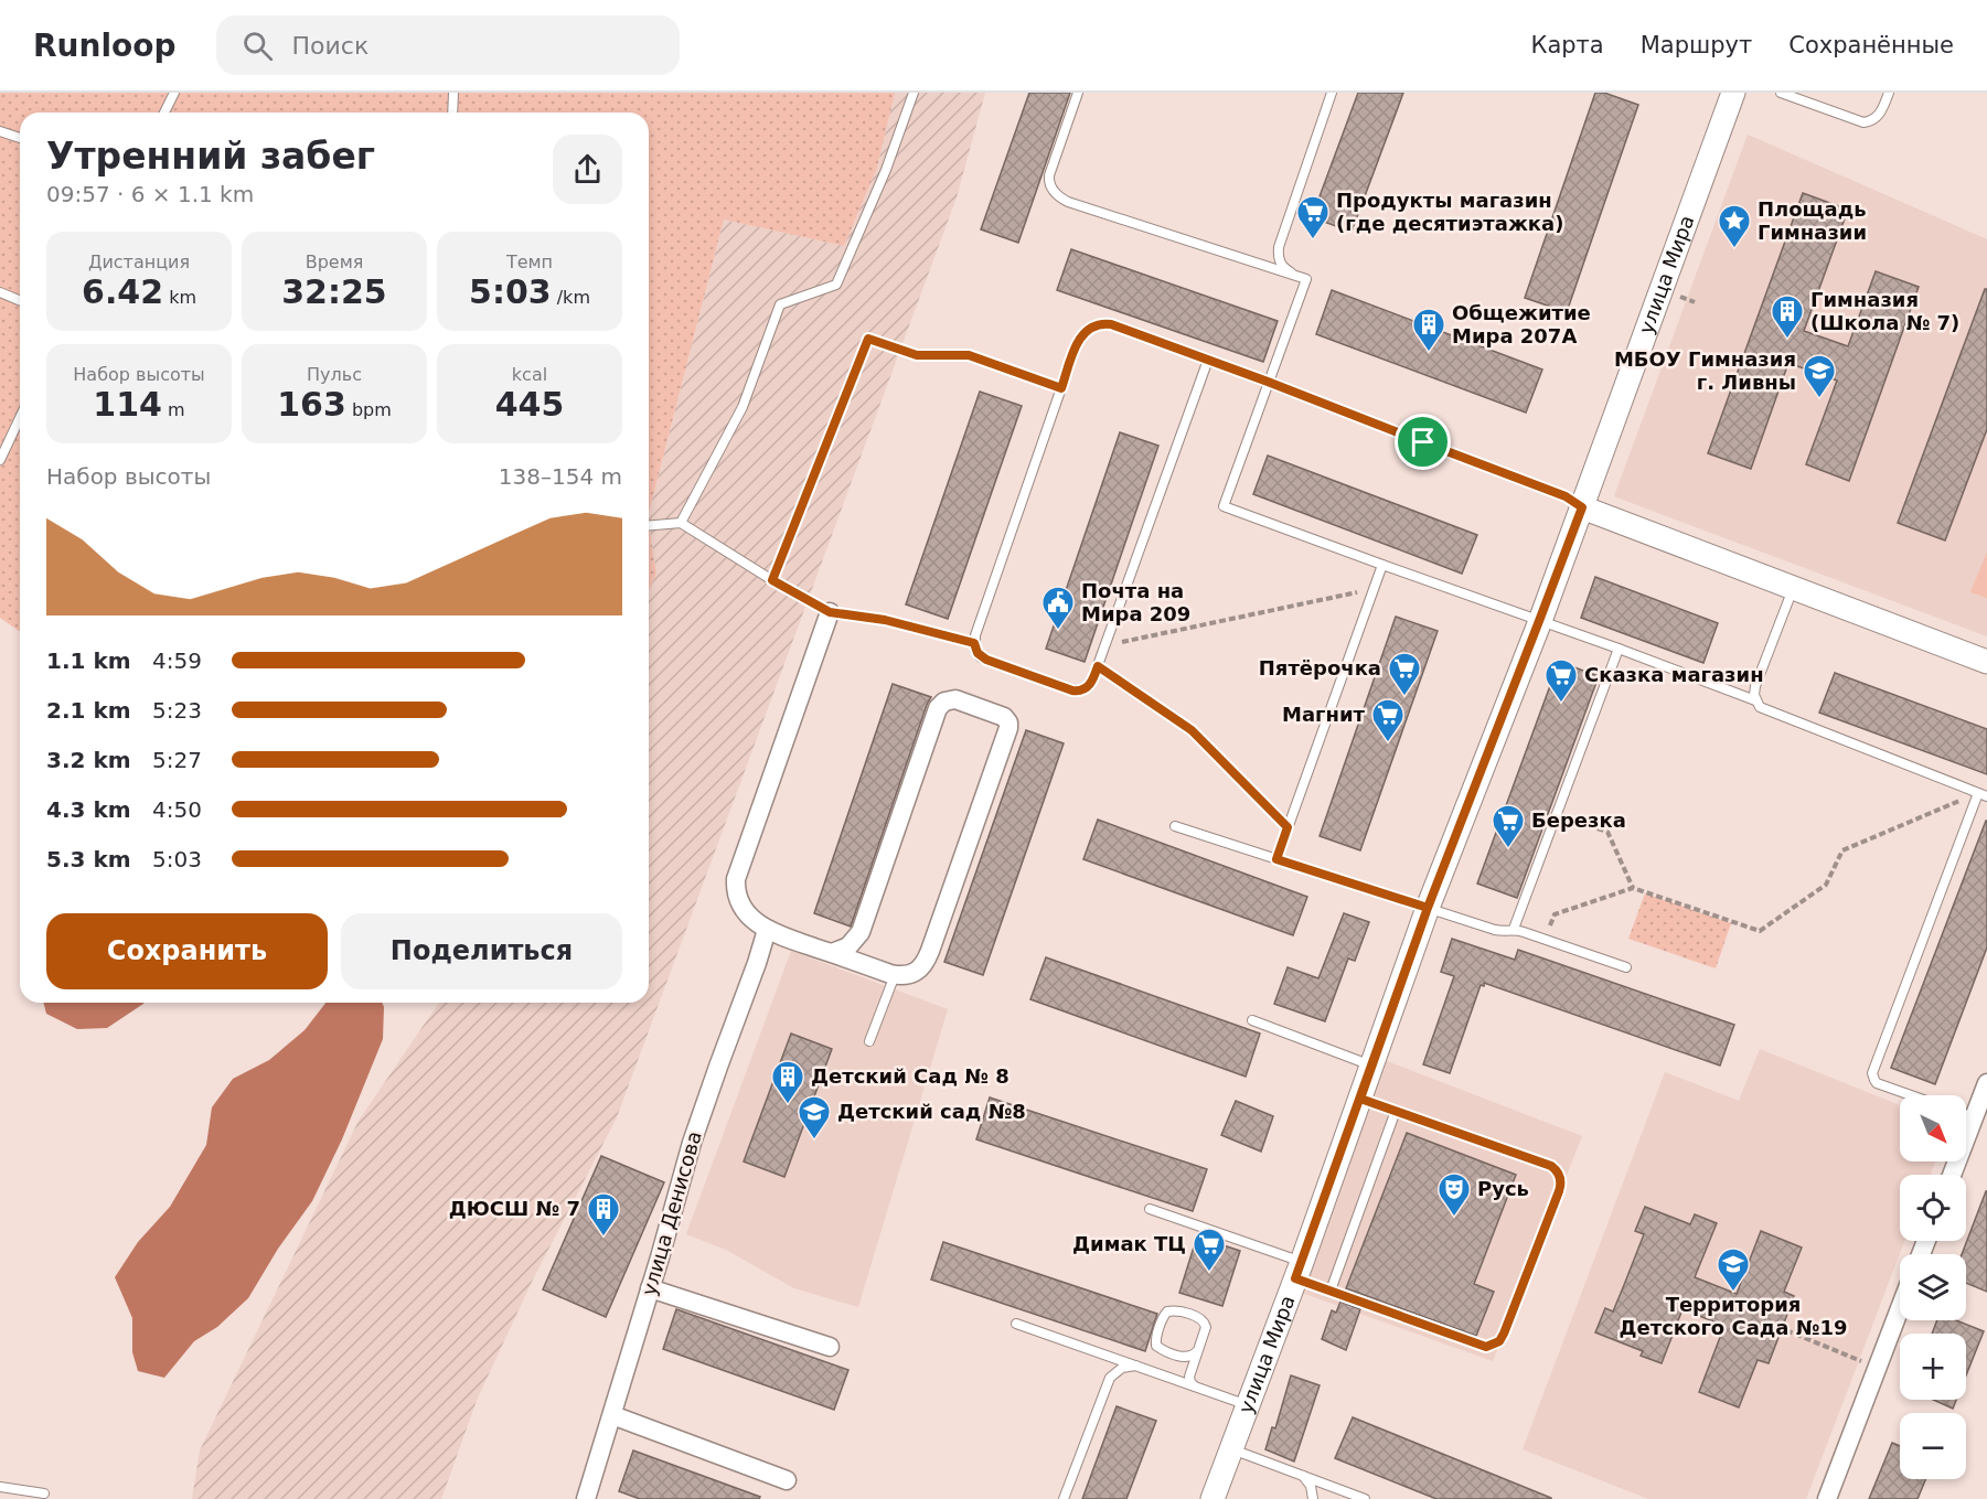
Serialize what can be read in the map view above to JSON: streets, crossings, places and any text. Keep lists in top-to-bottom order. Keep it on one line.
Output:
{"streets":{"street":["улица Мира","улица Денисова"]},"places":{"supermarket":["Продукты магазин (где десятиэтажка)","Пятёрочка","Сказка магазин","Магнит","Березка","Димак ТЦ"],"place":["Площадь Гимназии"],"building":["Гимназия (Школа № 7)","Общежитие Мира 207А","Детский Сад № 8","ДЮСШ № 7"],"school or university":["МБОУ Гимназия г. Ливны","Детский сад №8","Территория Детского Сада №19"],"public building":["Почта на Мира 209"],"theatre":["Русь"]},"north":"bottom right","page":{"header":"Runloop","search":"Поиск","nav":["Карта","Маршрут","Сохранённые"],"heading":["Утренний забег","09:57 · 6 × 1.1 km"],"stats":[["Дистанция","6.42 km"],["Время","32:25"],["Темп","5:03 /km"],["Набор высоты","114 m"],["Пульс","163 bpm"],["kcal","445"]],"chart":["Набор высоты","138–154 m"],"list":[{"name":"1.1 km","note":"4:59"},{"name":"2.1 km","note":"5:23"},{"name":"3.2 km","note":"5:27"},{"name":"4.3 km","note":"4:50"},{"name":"5.3 km","note":"5:03"}],"buttons":["Сохранить","Поделиться"],"map_buttons":["+","−"]}}
